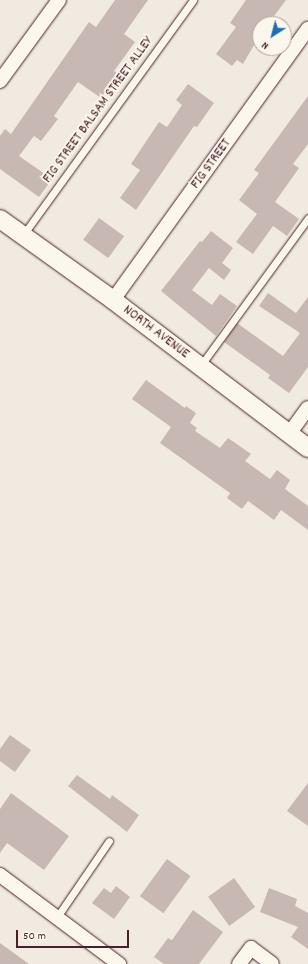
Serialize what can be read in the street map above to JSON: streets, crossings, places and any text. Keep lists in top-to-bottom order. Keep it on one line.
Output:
{"streets":{"street":["FIG STREET","NORTH AVENUE"],"lane":["FIG STREET BALSAM STREET ALLEY"]},"crossings":[["FIG STREET BALSAM STREET ALLEY","NORTH AVENUE"],["FIG STREET","NORTH AVENUE"]],"scale_bar":"50 m","north":"bottom left"}
